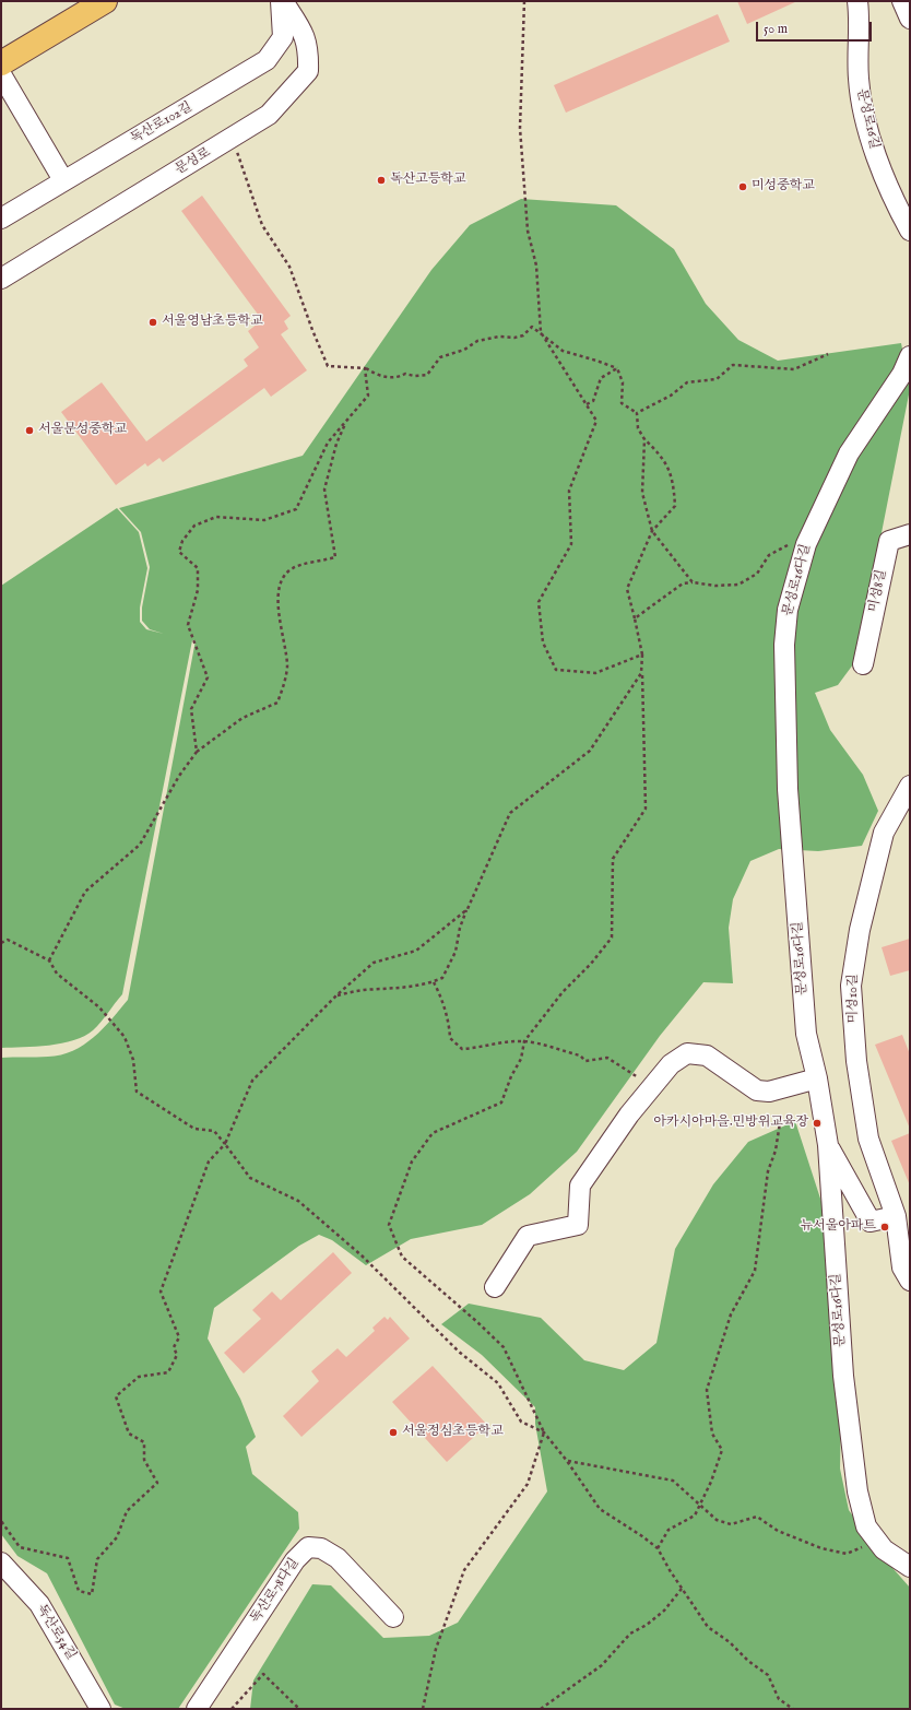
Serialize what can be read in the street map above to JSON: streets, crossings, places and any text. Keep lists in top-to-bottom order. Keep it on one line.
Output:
{"streets":{"street":["문성로16길","독산로102길","문성로","문성로16다길","미성8길","미성10길","독산로78다길","독산로54길"]},"crossings":[["독산로102길","문성로"]],"places":["독산고등학교","미성중학교","서울영남초등학교","서울문성중학교","아카시아마을.민방위교육장","뉴서울아파트","서울정심초등학교"],"scale_bar":"50 m"}
